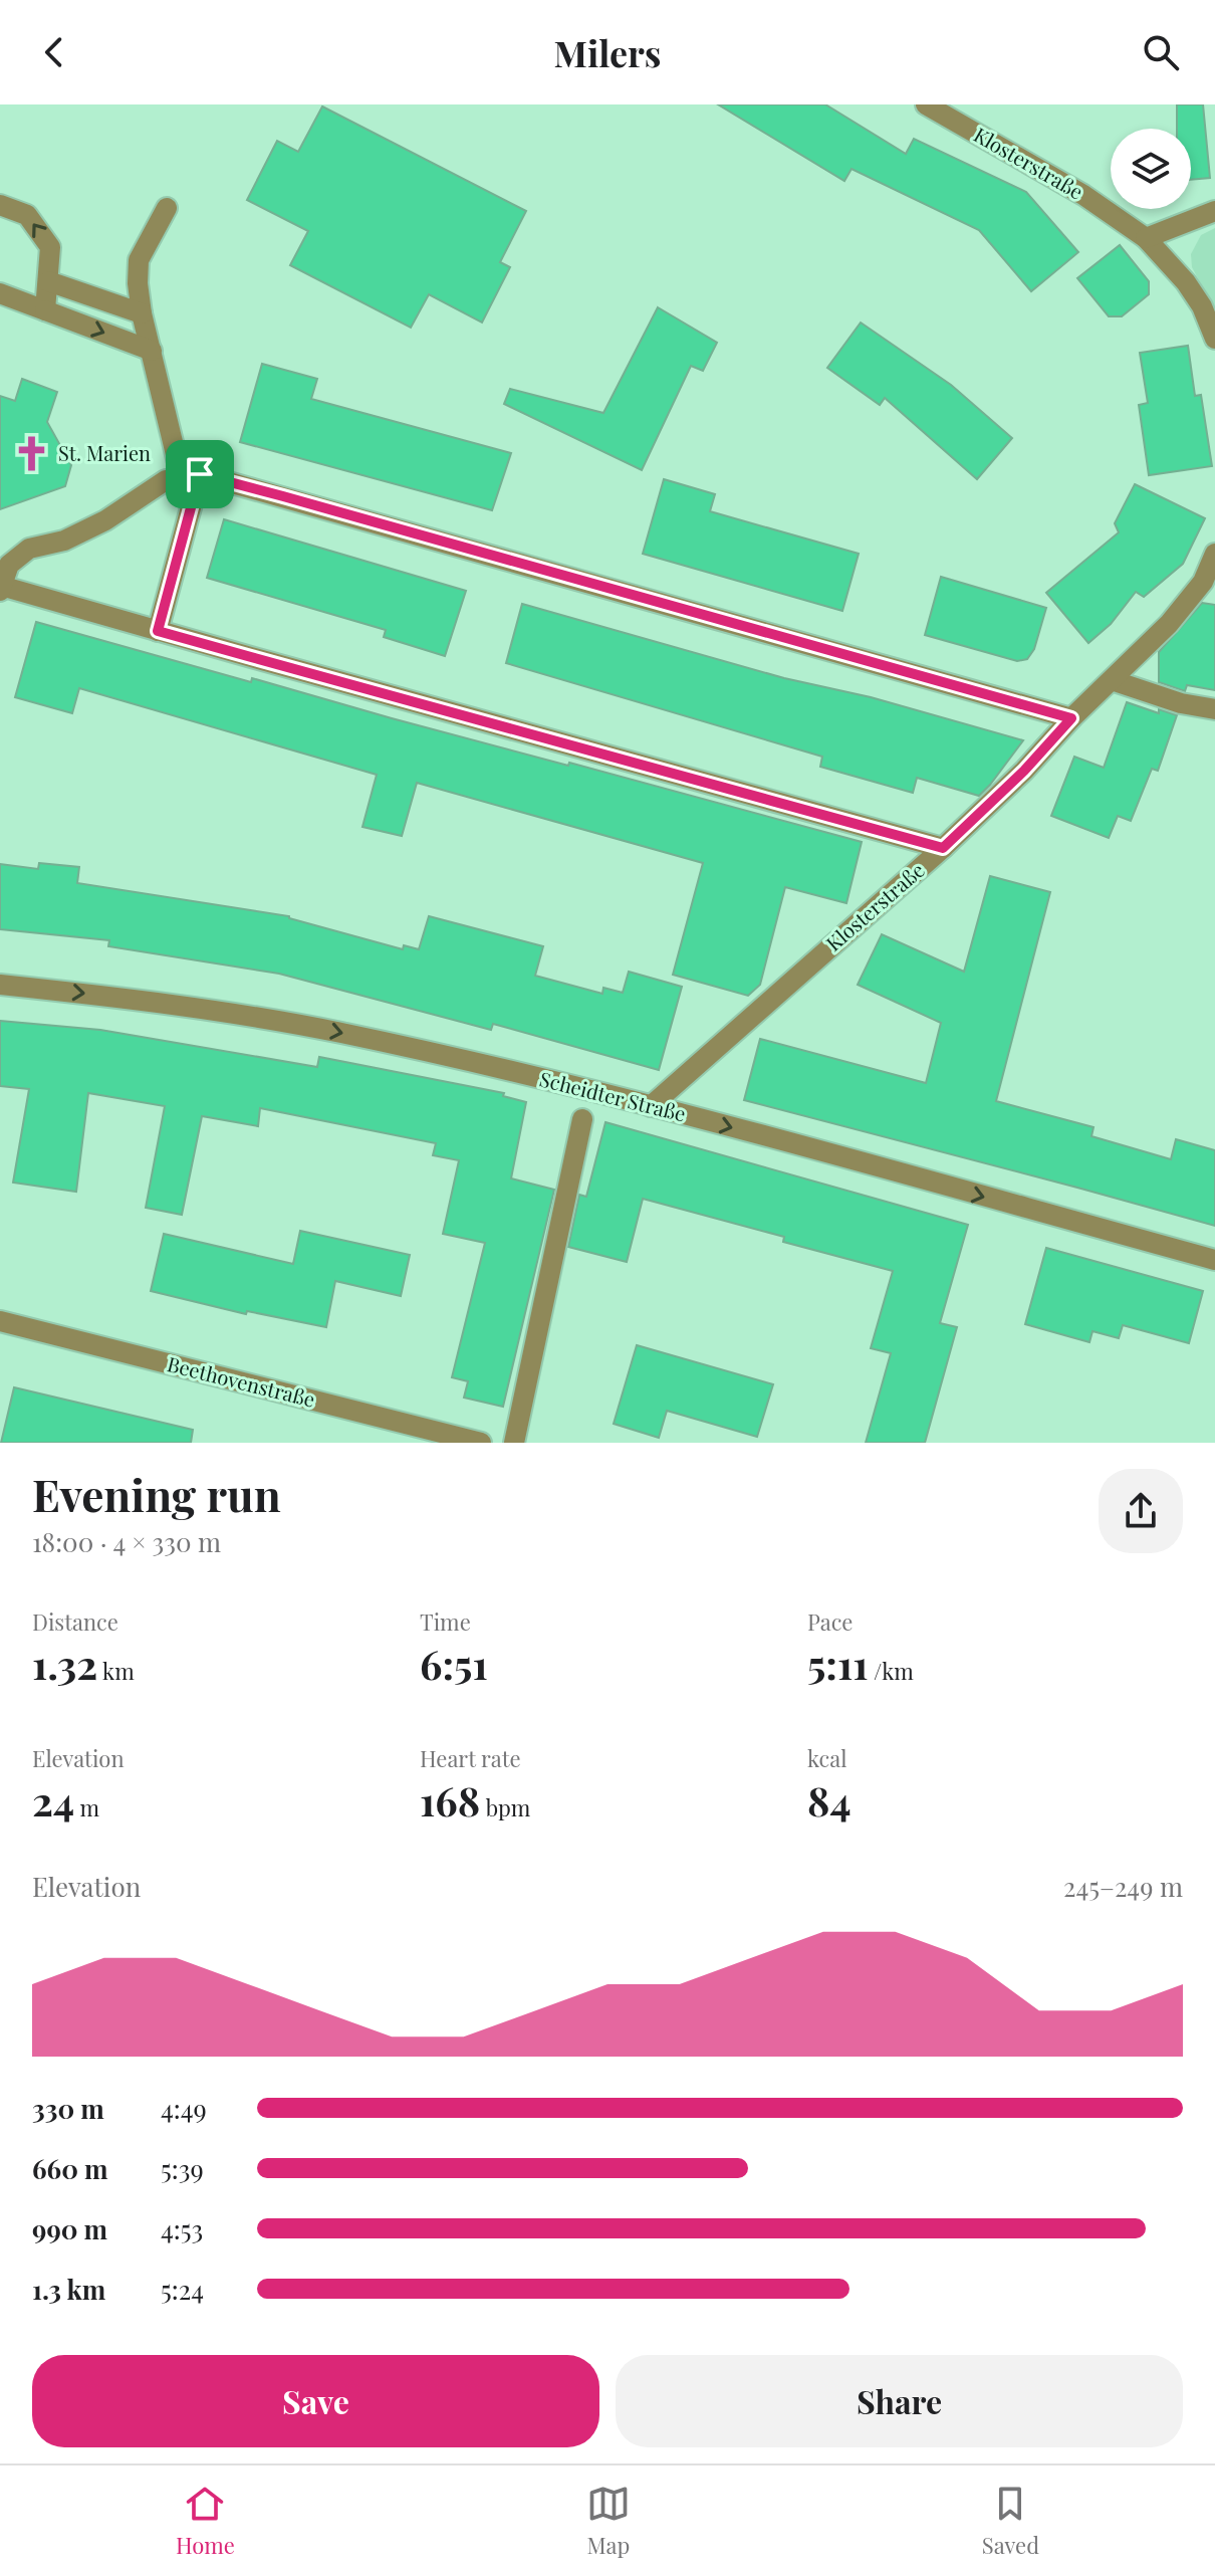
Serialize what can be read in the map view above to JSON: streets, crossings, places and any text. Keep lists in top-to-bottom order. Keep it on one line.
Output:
{"streets":{"street":["Klosterstraße","Scheidter Straße","Beethovenstraße"]},"crossings":[["Klosterstraße","Scheidter Straße"]],"one_way":["Scheidter Straße"],"places":{"church":["St. Marien"]},"page":{"header":"Milers","heading":["Evening run","18:00 · 4 × 330 m"],"stats":[["Distance","1.32 km"],["Time","6:51"],["Pace","5:11 /km"],["Elevation","24 m"],["Heart rate","168 bpm"],["kcal","84"]],"chart":["Elevation","245–249 m"],"list":[{"name":"330 m","note":"4:49"},{"name":"660 m","note":"5:39"},{"name":"990 m","note":"4:53"},{"name":"1.3 km","note":"5:24"}],"buttons":["Save","Share"],"tabs":["Home","Map","Saved"]}}
